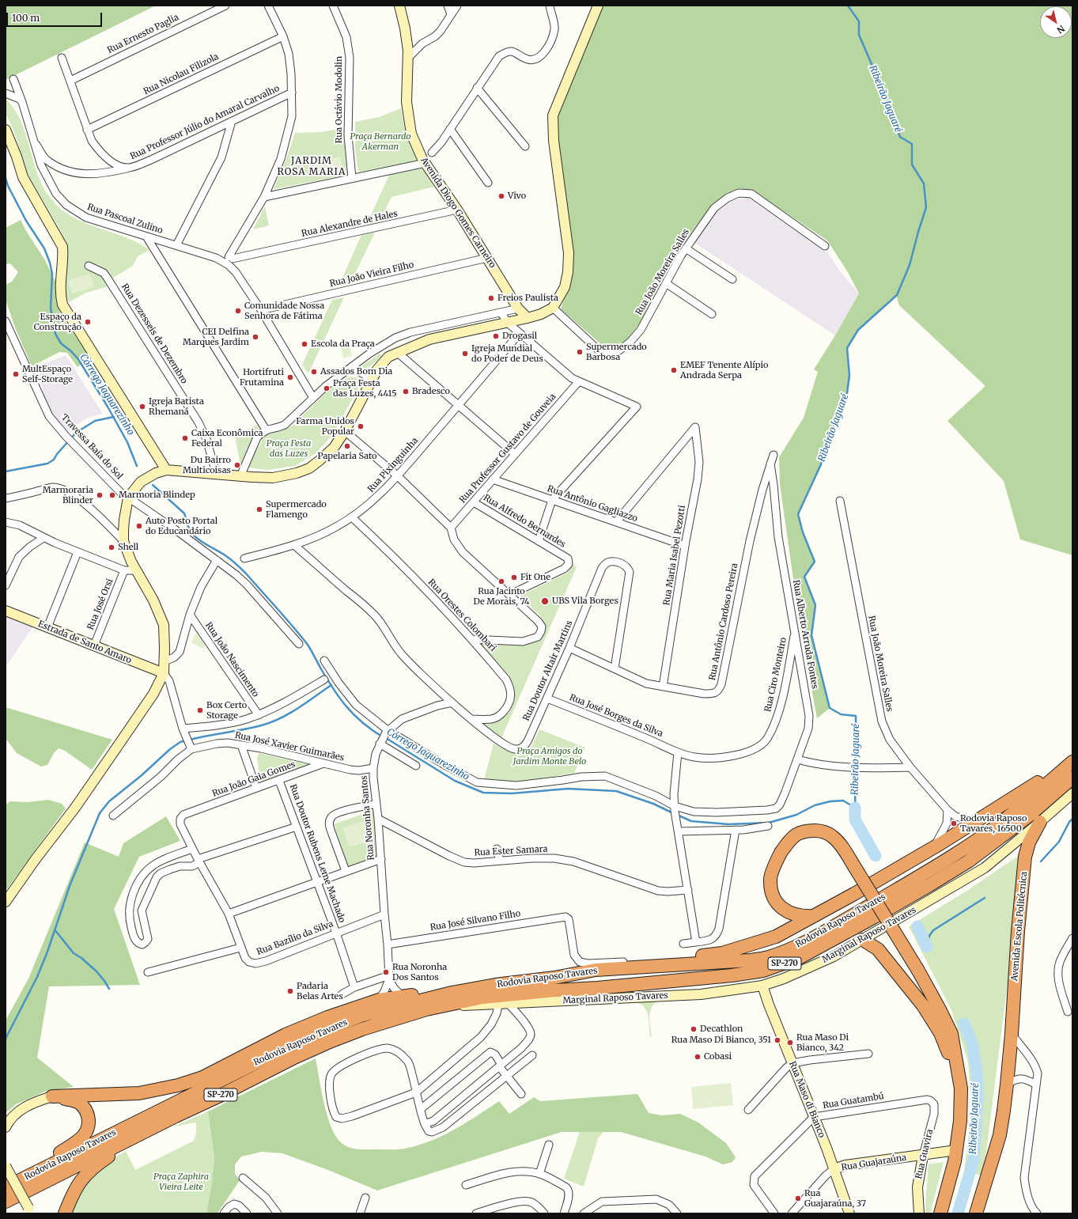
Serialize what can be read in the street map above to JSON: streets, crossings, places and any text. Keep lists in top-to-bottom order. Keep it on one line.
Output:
{"streets":{"highway":["Rodovia Raposo Tavares","Avenida Escola Politécnica","SP-270"],"main road":["Avenida Diogo Gomes Carneiro","Estrada de Santo Amaro","Marginal Raposo Tavares","Rua Maso di Bianco","Rua Guavira","Rua Guajaraúna"],"street":["Rua Ernesto Paglia","Rua Nicolau Filizola","Rua Octávio Modolin","Rua Professor Júlio do Amaral Carvalho","Rua Pascoal Zulino","Rua Alexandre de Hales","Rua João Moreira Salles","Rua João Vieira Filho","Rua Dezesseis de Dezembro","Travessa Baía do Sol","Rua Professor Gustavo de Gouveia","Rua Pixinguinha","Rua Antônio Gagliazzo","Rua Alfredo Bernardes","Rua Maria Isabel Pezotti","Rua José Orsi","Rua Orestes Colombari","Rua Antônio Cardoso Pereira","Rua Alberto Arruda Fontes","Rua João Nascimento","Rua Doutor Altair Martins","Rua Ciro Monteiro","Rua José Borges da Silva","Rua José Xavier Guimarães","Rua João Gaia Gomes","Rua Noronha Santos","Rua Ester Samara","Rua Doutor Rubens Leme Machado","Rua José Silvano Filho","Rua Bazílio da Silva","Rua Guatambú"]},"crossings":[["Rua Ernesto Paglia","Rua Professor Júlio do Amaral Carvalho"],["Rua Nicolau Filizola","Rua Professor Júlio do Amaral Carvalho"],["Avenida Diogo Gomes Carneiro","Rua Alexandre de Hales"],["Avenida Diogo Gomes Carneiro","Rua João Vieira Filho"],["Rua Pascoal Zulino","Rua Alexandre de Hales"],["Rua Professor Gustavo de Gouveia","Rua Antônio Gagliazzo"],["Rua Professor Gustavo de Gouveia","Rua Alfredo Bernardes"],["Rua Pixinguinha","Rua Orestes Colombari"],["Rua Antônio Gagliazzo","Rua Maria Isabel Pezotti"],["Rua Maria Isabel Pezotti","Rua Antônio Cardoso Pereira"],["Rua José Orsi","Estrada de Santo Amaro"],["Rua Orestes Colombari","Rua Doutor Altair Martins"],["Rua Antônio Cardoso Pereira","Rua Alberto Arruda Fontes"],["Rua Antônio Cardoso Pereira","Rua Doutor Altair Martins"],["Rua Alberto Arruda Fontes","Rua Ciro Monteiro"],["Rua Doutor Altair Martins","Rua José Borges da Silva"],["Rua Ciro Monteiro","Rua José Borges da Silva"],["Rua José Xavier Guimarães","Rua João Gaia Gomes"],["Rua José Xavier Guimarães","Rua Noronha Santos"],["Rua João Gaia Gomes","Rua Doutor Rubens Leme Machado"],["Rua João Gaia Gomes","Rua Bazílio da Silva"],["Rua Noronha Santos","Rua Ester Samara"],["Rua Noronha Santos","Rua José Silvano Filho"],["Rua Noronha Santos","Rua Bazílio da Silva"],["Rua Doutor Rubens Leme Machado","Rua Bazílio da Silva"],["Rua José Silvano Filho","Rodovia Raposo Tavares"],["Rodovia Raposo Tavares","Marginal Raposo Tavares"],["Avenida Escola Politécnica","Marginal Raposo Tavares"],["Marginal Raposo Tavares","Rua Maso di Bianco"],["Rua Maso di Bianco","Rua Guatambú"],["Rua Maso di Bianco","Rua Guajaraúna"],["Rua Guatambú","Rua Guavira"],["Rua Guavira","Rua Guajaraúna"]],"districts":["JARDIM ROSA MARIA"],"water":["Ribeirão Jaguaré","Córrego Jaguarezinho"],"parks":["Praça Bernardo Akerman","Praça Festa das Luzes","Praça Amigos do Jardim Monte Belo","Praça Zaphira Vieira Leite"],"places":["Vivo","Freios Paulista","Comunidade Nossa Senhora de Fátima","Espaço da Construção","Drogasil","CEI Delfina Marques Jardim","Escola da Praça","Supermercado Barbosa","Igreja Mundial do Poder de Deus","EMEF Tenente Alípio Andrada Serpa","Assados Bom Dia","MultEspaço Self-Storage","Hortifruti Frutamina","Praça Festa das Luzes, 4415","Bradesco","Igreja Batista Rhemaná","Farma Unidos Popular","Caixa Econômica Federal","Papelaria Sato","Du Bairro Multicoisas","Marmoraria Blinder","Marmoria Blindep","Supermercado Flamengo","Auto Posto Portal do Educandário","Shell","Fit One","Rua Jacinto De Morais, 74","UBS Vila Borges","Box Certo Storage","Rodovia Raposo Tavares, 16500","Rua Noronha Dos Santos","Padaria Belas Artes","Decathlon","Rua Maso Di Bianco, 351","Rua Maso Di Bianco, 342","Cobasi","Rua Guajaraúna, 37"],"scale_bar":"100 m","north":"bottom right"}
